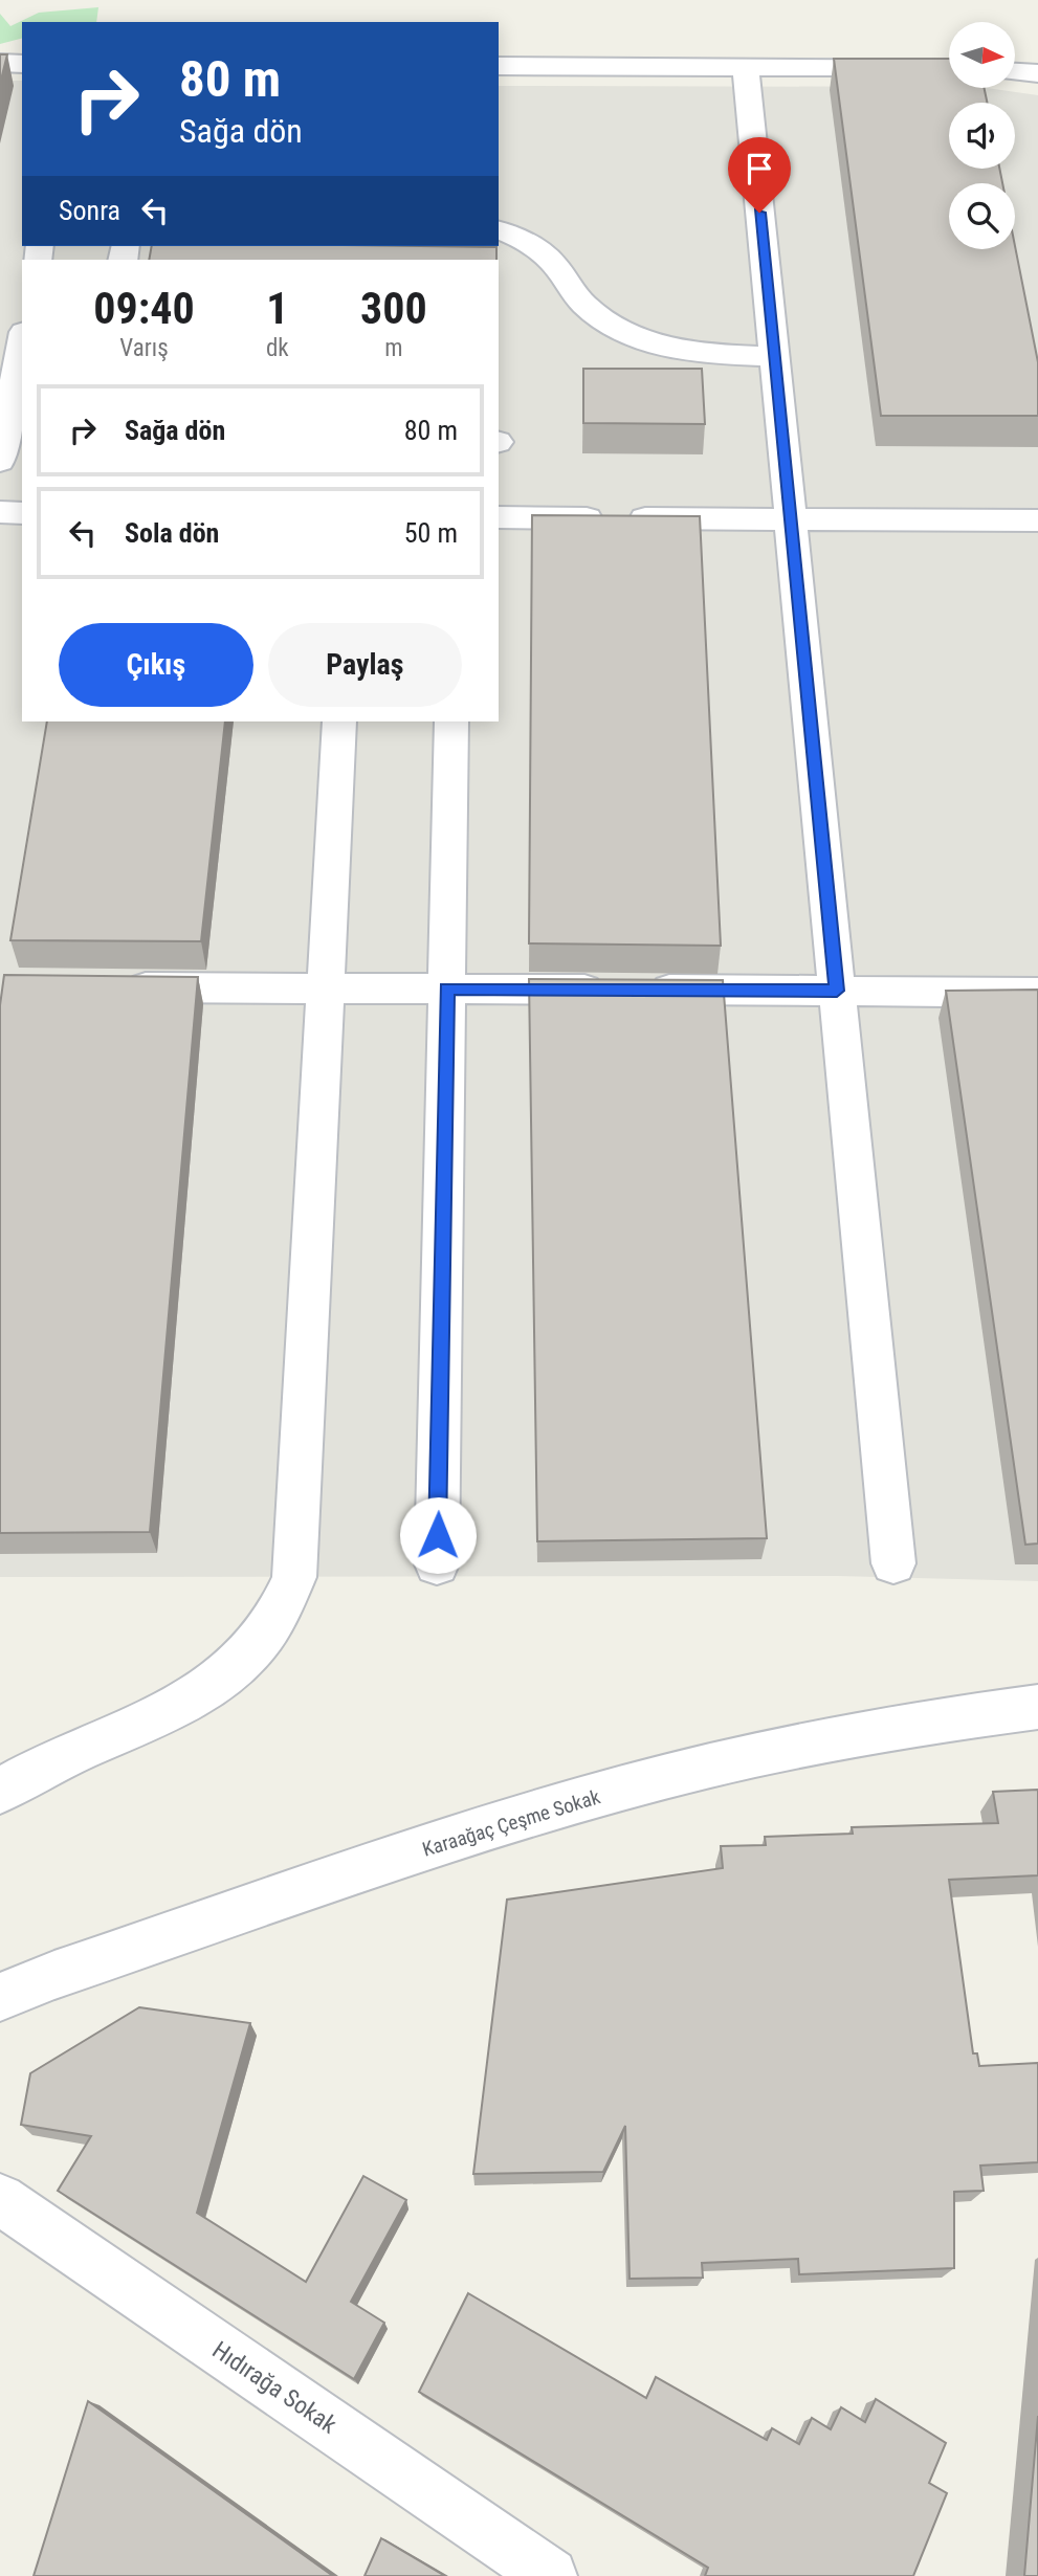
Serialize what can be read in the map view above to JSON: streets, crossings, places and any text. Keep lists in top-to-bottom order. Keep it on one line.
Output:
{"streets":{"street":["Karaağaç Çeşme Sokak","Hıdırağa Sokak"]},"north":"right","page":{"turn":["80 m","Sağa dön"],"then":"Sonra","eta":["09:40","Varış","1","dk","300","m"],"list":[{"name":"Sağa dön","value":"80 m"},{"name":"Sola dön","value":"50 m"}],"buttons":["Çıkış","Paylaş"]}}
